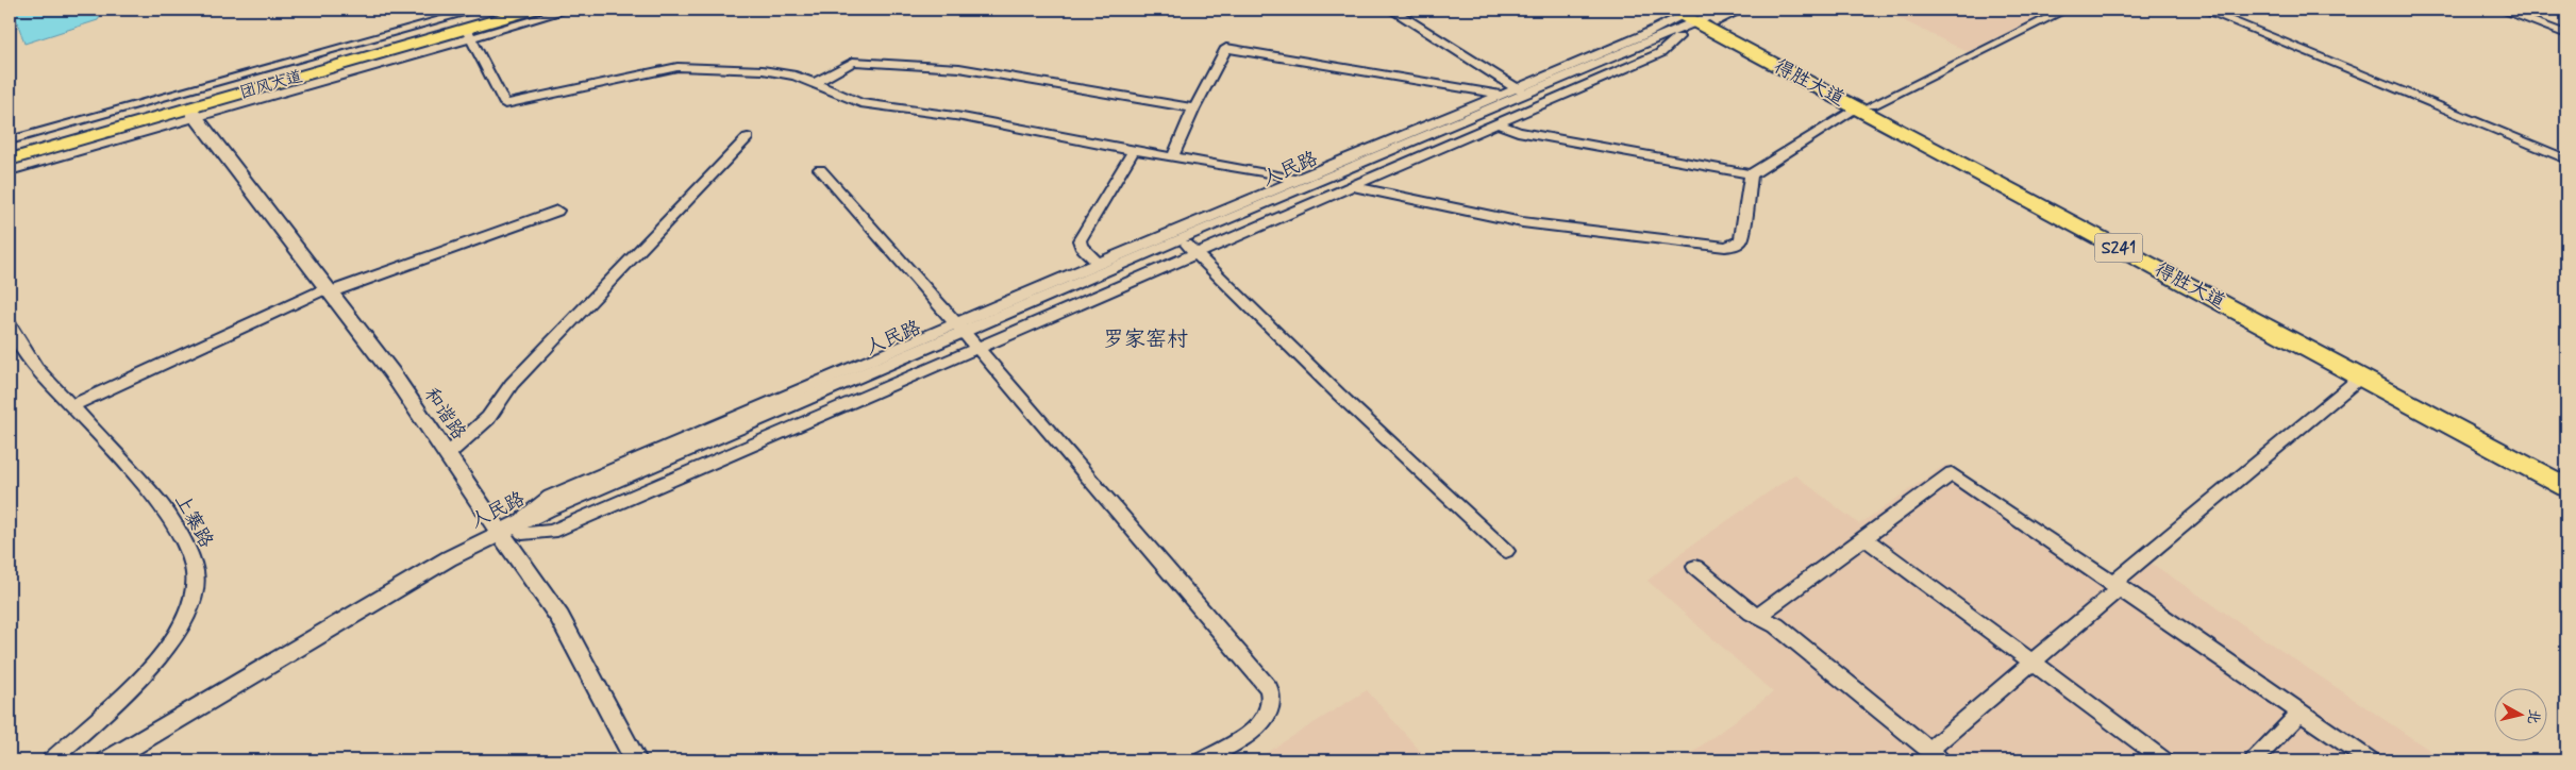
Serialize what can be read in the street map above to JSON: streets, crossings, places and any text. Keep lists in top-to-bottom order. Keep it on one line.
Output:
{"streets":{"main road":["得胜大道","团风大道","S241"],"street":["人民路","和谐路","上寨路"]},"crossings":[["得胜大道","人民路"],["团风大道","和谐路"],["人民路","和谐路"]],"districts":["罗家窑村"],"north":"right"}
